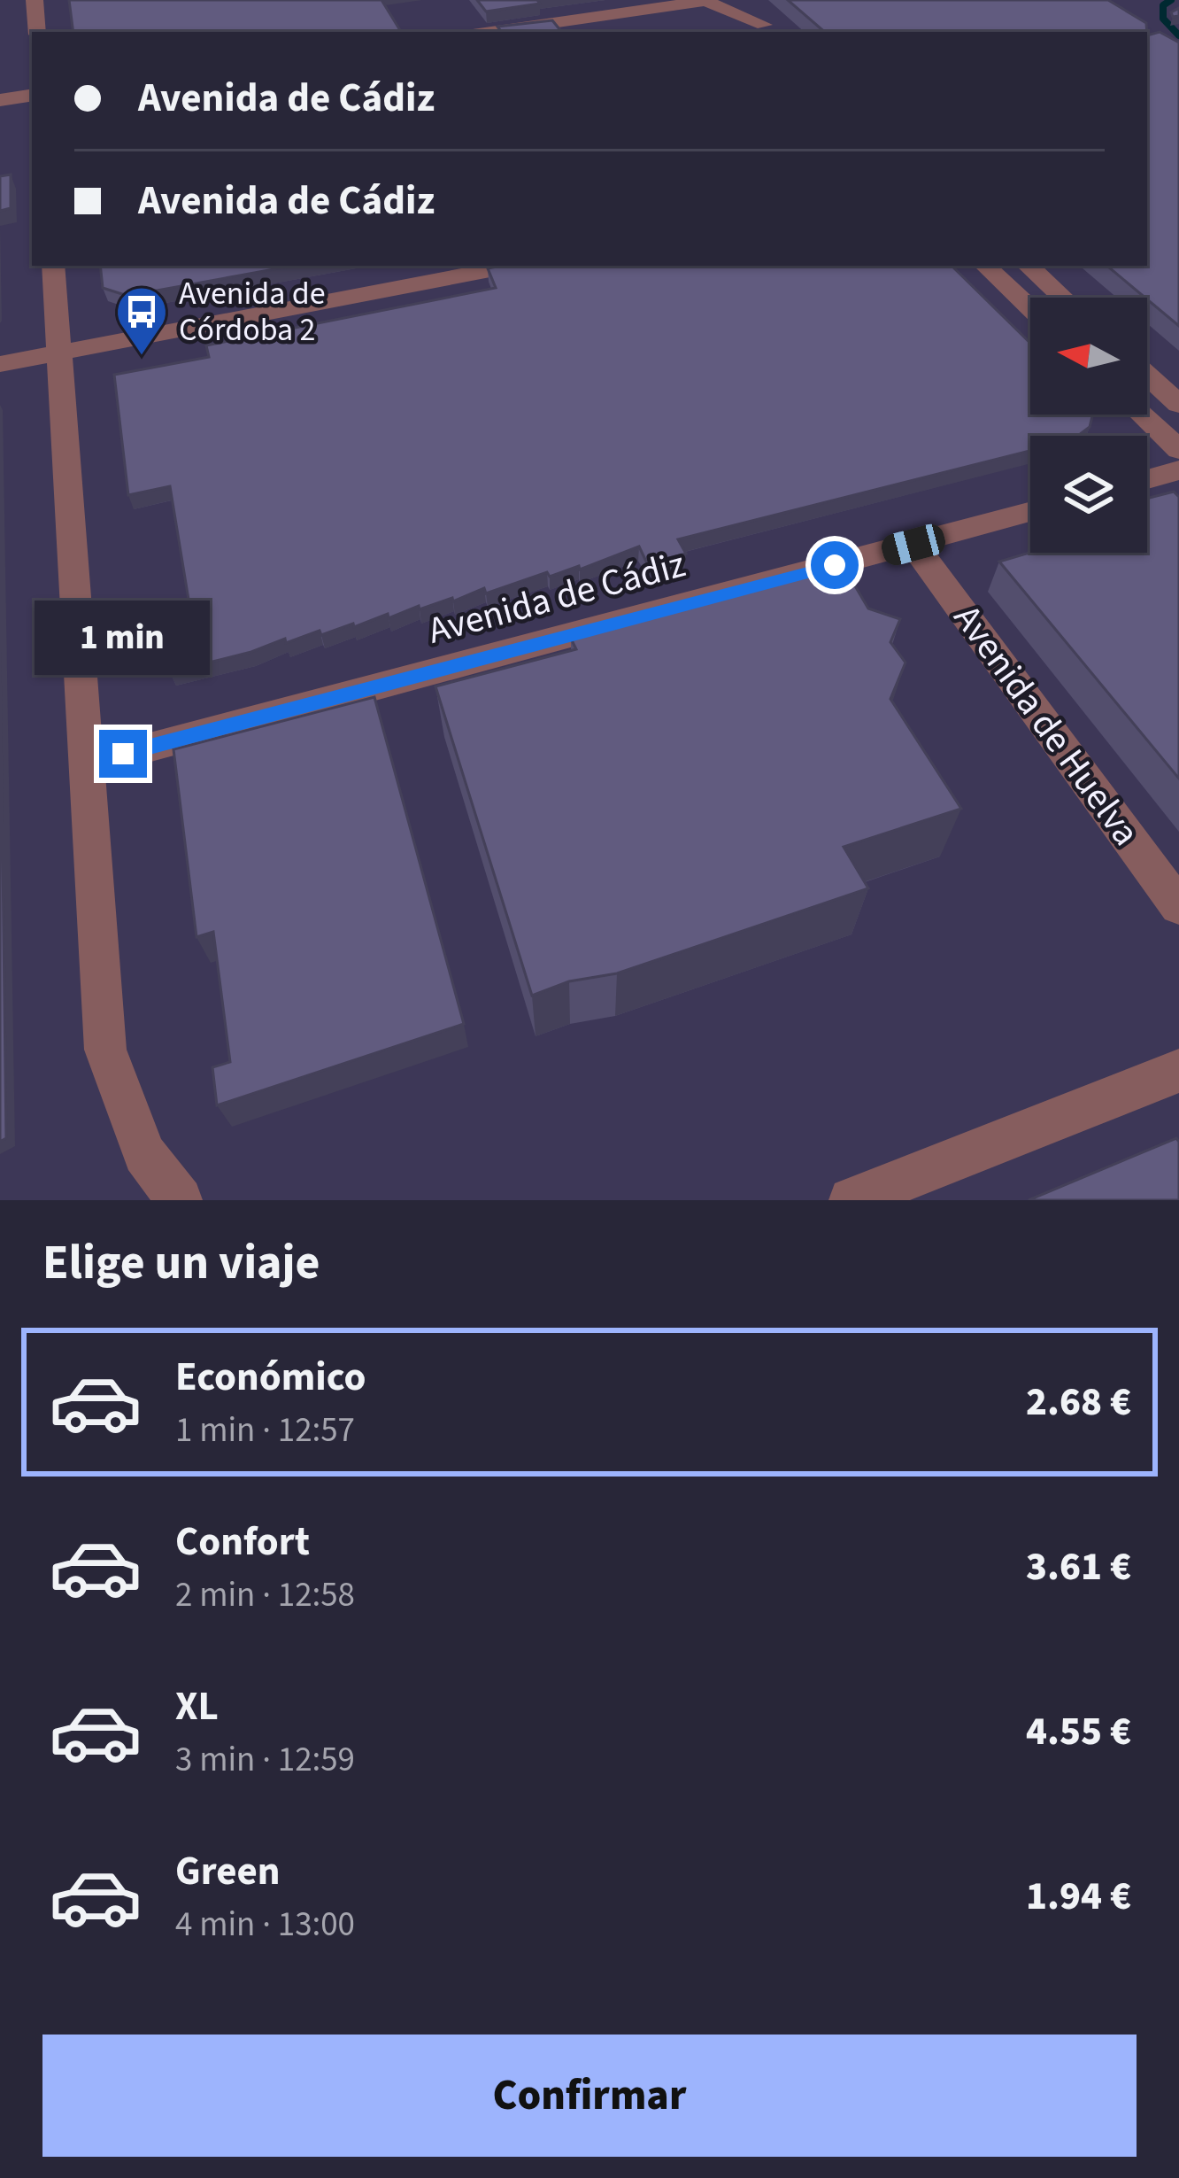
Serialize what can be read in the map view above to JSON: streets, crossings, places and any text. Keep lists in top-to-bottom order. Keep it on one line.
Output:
{"streets":{"street":["Avenida de Cádiz","Avenida de Huelva"]},"crossings":[["Avenida de Cádiz","Avenida de Huelva"]],"places":{"bus stop":["Avenida de Córdoba 2"]},"north":"left","page":{"banner":["Avenida de Cádiz","Avenida de Cádiz"],"bubble":"1 min","heading":"Elige un viaje","list":[{"name":"Económico","note":"1 min · 12:57","value":"2.68 €"},{"name":"Confort","note":"2 min · 12:58","value":"3.61 €"},{"name":"XL","note":"3 min · 12:59","value":"4.55 €"},{"name":"Green","note":"4 min · 13:00","value":"1.94 €"}],"buttons":"Confirmar"}}
